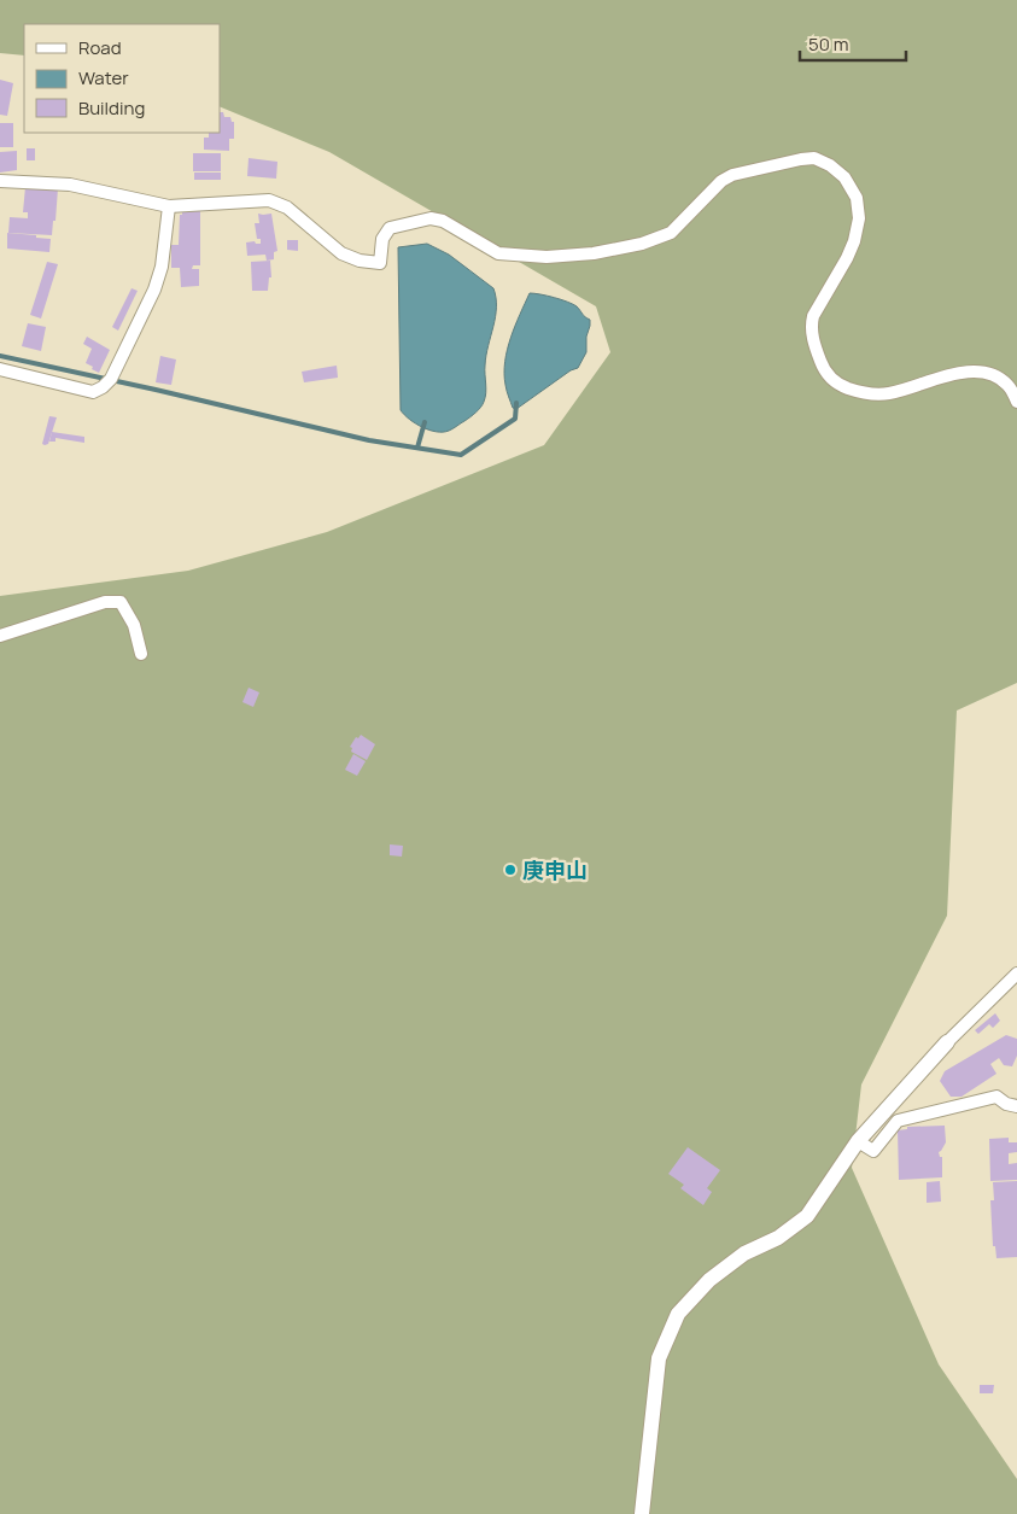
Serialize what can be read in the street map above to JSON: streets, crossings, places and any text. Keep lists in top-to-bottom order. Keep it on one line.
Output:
{"places":["庚申山"],"legend":["Road","Water","Building"],"scale_bar":"50 m"}
